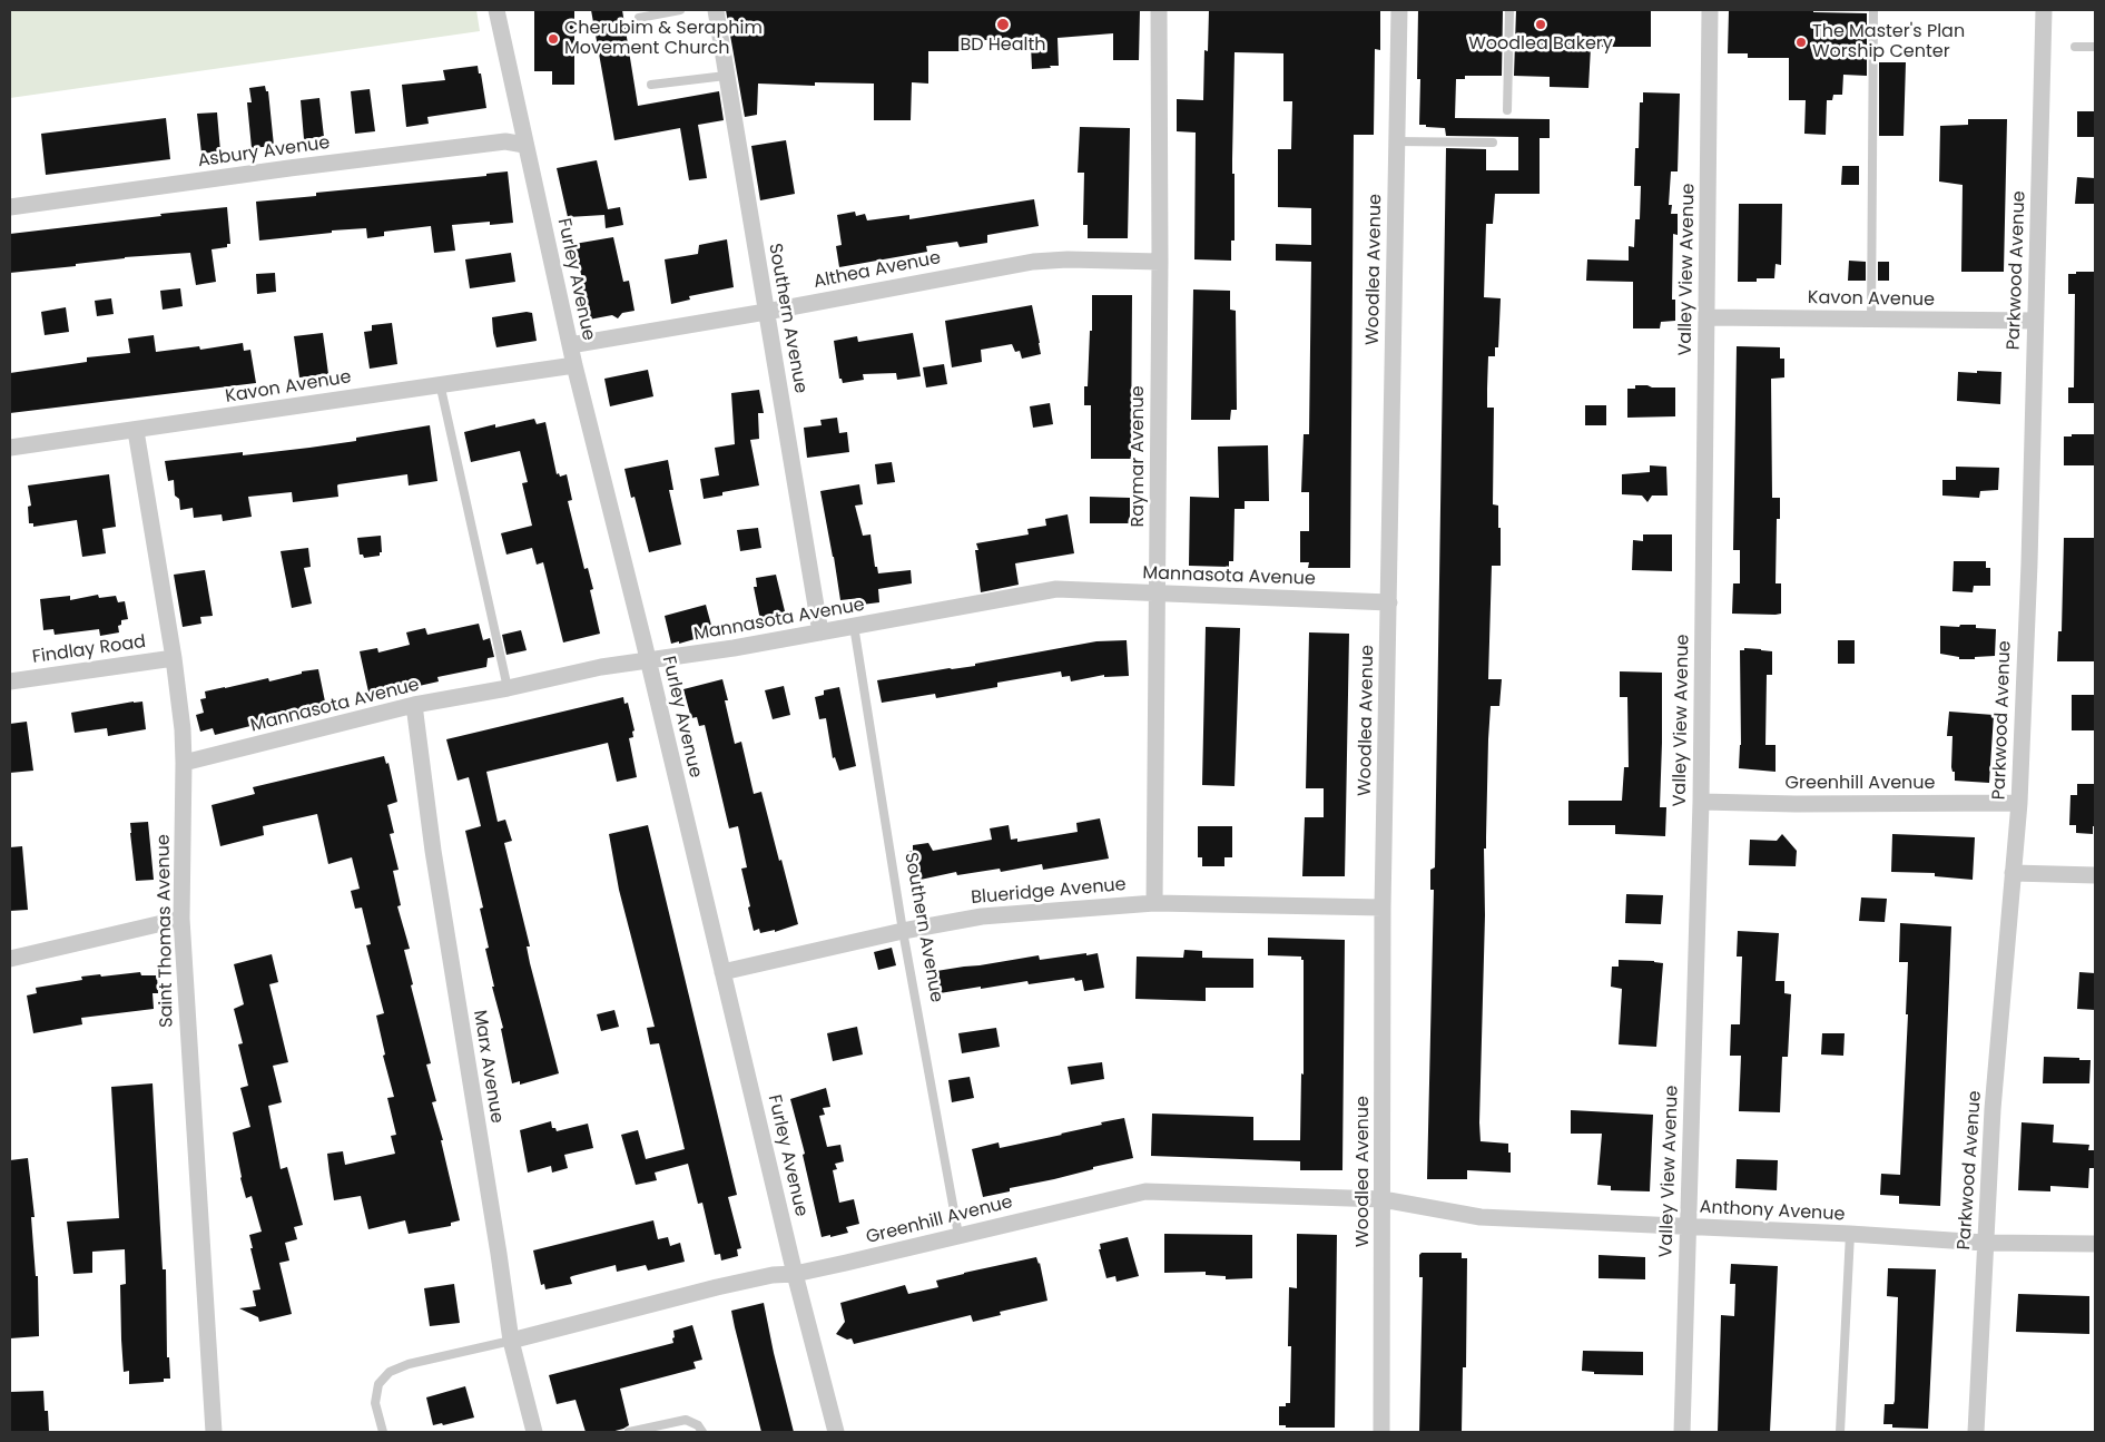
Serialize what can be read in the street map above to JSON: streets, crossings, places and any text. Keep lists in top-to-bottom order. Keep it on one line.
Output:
{"streets":{"street":["Asbury Avenue","Woodlea Avenue","Valley View Avenue","Althea Avenue","Parkwood Avenue","Furley Avenue","Kavon Avenue","Southern Avenue","Raymar Avenue","Mannasota Avenue","Findlay Road","Greenhill Avenue","Blueridge Avenue","Saint Thomas Avenue","Marx Avenue","Anthony Avenue"]},"crossings":[["Asbury Avenue","Furley Avenue"],["Woodlea Avenue","Mannasota Avenue"],["Woodlea Avenue","Greenhill Avenue"],["Woodlea Avenue","Blueridge Avenue"],["Woodlea Avenue","Anthony Avenue"],["Valley View Avenue","Kavon Avenue"],["Valley View Avenue","Greenhill Avenue"],["Valley View Avenue","Anthony Avenue"],["Althea Avenue","Furley Avenue"],["Althea Avenue","Southern Avenue"],["Althea Avenue","Raymar Avenue"],["Parkwood Avenue","Kavon Avenue"],["Parkwood Avenue","Greenhill Avenue"],["Parkwood Avenue","Anthony Avenue"],["Furley Avenue","Kavon Avenue"],["Furley Avenue","Mannasota Avenue"],["Furley Avenue","Greenhill Avenue"],["Furley Avenue","Blueridge Avenue"],["Kavon Avenue","Saint Thomas Avenue"],["Southern Avenue","Mannasota Avenue"],["Southern Avenue","Greenhill Avenue"],["Southern Avenue","Blueridge Avenue"],["Raymar Avenue","Mannasota Avenue"],["Raymar Avenue","Blueridge Avenue"],["Mannasota Avenue","Saint Thomas Avenue"],["Mannasota Avenue","Marx Avenue"],["Findlay Road","Saint Thomas Avenue"],["Greenhill Avenue","Marx Avenue"],["Greenhill Avenue","Anthony Avenue"]],"places":["BD Health","Woodlea Bakery","Cherubim & Seraphim Movement Church","The Master's Plan Worship Center"]}
